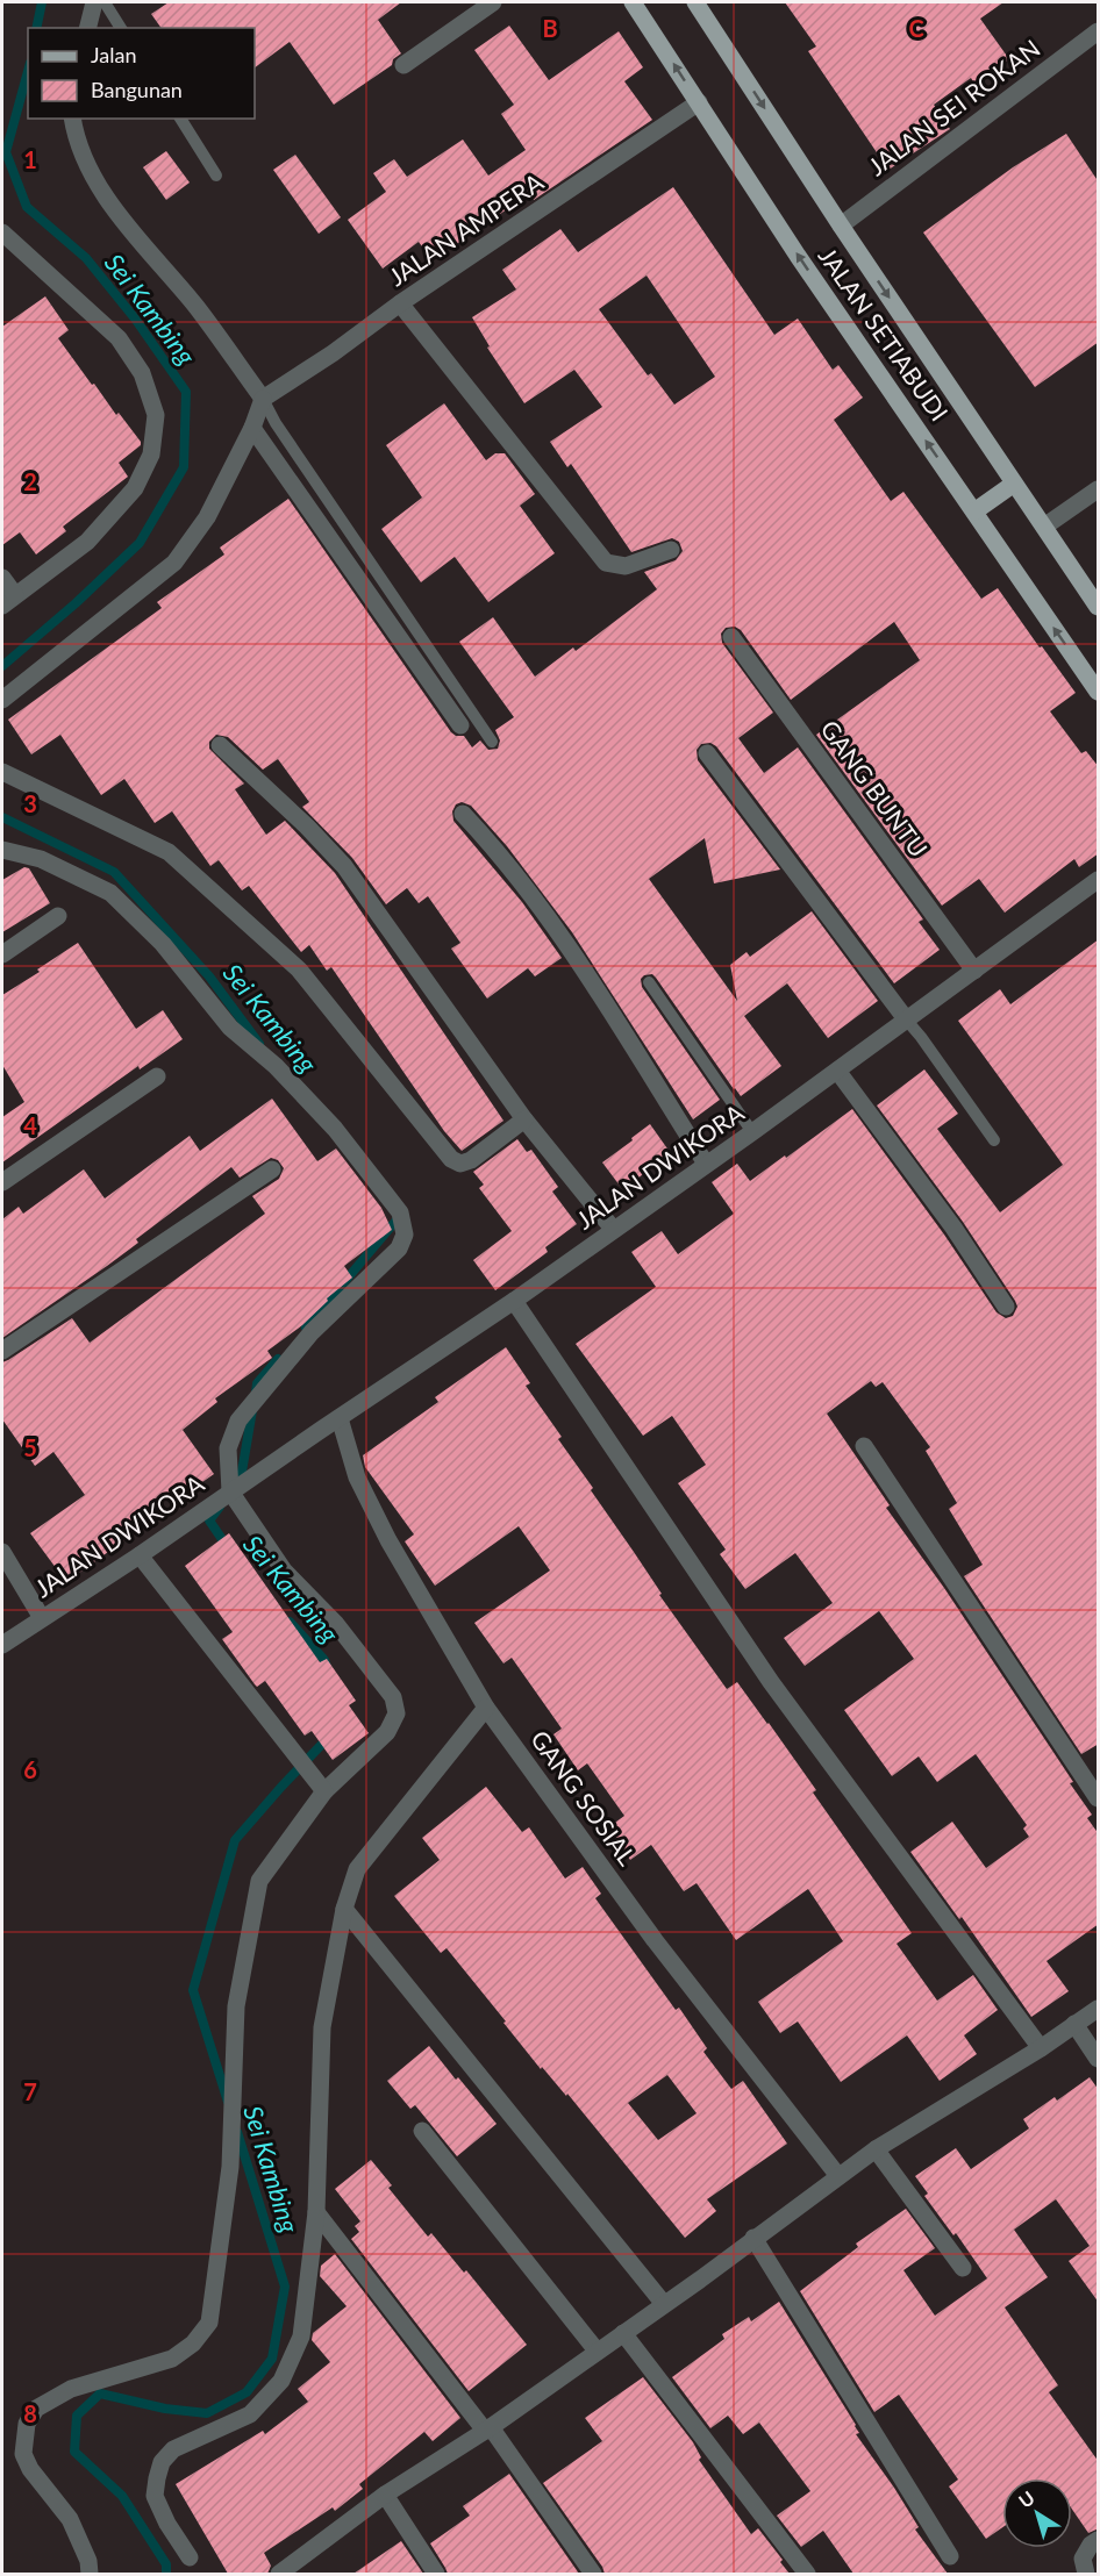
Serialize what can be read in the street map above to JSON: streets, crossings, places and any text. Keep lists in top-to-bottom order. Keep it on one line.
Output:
{"streets":{"main road":["JALAN SETIABUDI"],"street":["JALAN SEI ROKAN","JALAN AMPERA","GANG BUNTU","JALAN DWIKORA","GANG SOSIAL"]},"crossings":[["JALAN SEI ROKAN","JALAN SETIABUDI"],["JALAN AMPERA","JALAN SETIABUDI"],["GANG BUNTU","JALAN DWIKORA"],["JALAN DWIKORA","GANG SOSIAL"]],"water":["Sei Kambing"],"legend":["Jalan","Bangunan"],"north":"top left","grid":{"columns":["B","C"],"rows":["1","2","3","4","5","6","7","8"]}}
